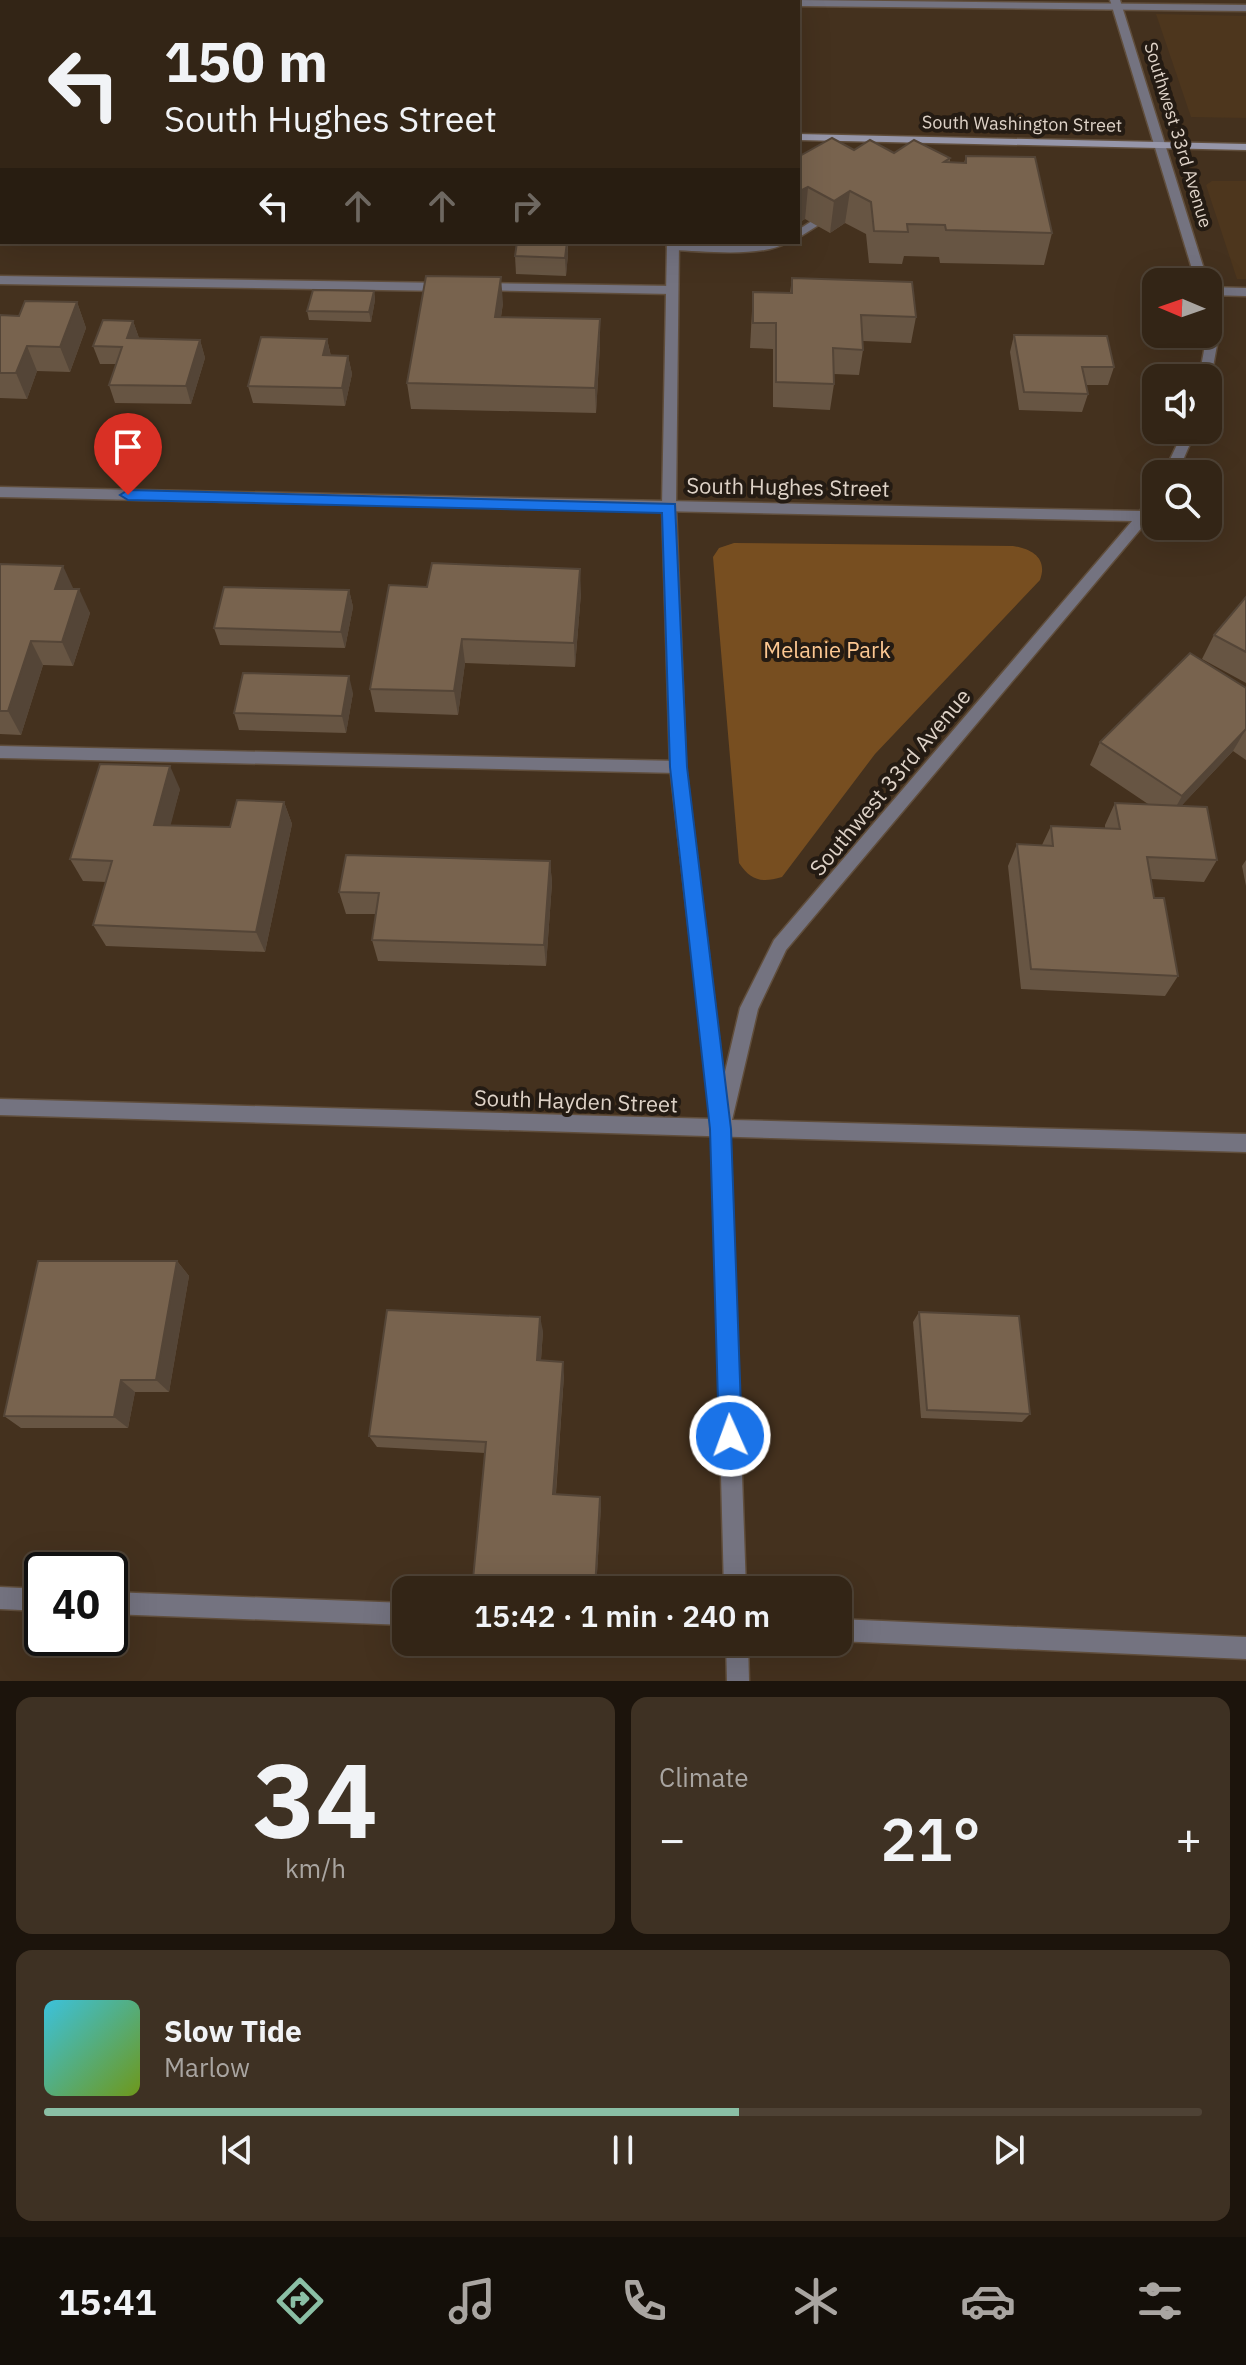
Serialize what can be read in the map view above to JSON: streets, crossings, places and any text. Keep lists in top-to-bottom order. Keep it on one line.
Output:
{"streets":{"main road":["South Washington Street"],"street":["Southwest 33rd Avenue","South Hughes Street","South Hayden Street"]},"crossings":[["South Washington Street","Southwest 33rd Avenue"],["Southwest 33rd Avenue","South Hayden Street"]],"parks":["Melanie Park"],"north":"left","page":{"turn":["150 m","South Hughes Street"],"limit":"40","trip":"15:42 · 1 min · 240 m","tile":[["34","km/h"],"Climate"],"heat":["−","21°","+"],"song":["Slow Tide","Marlow"],"tabs":"15:41"}}
